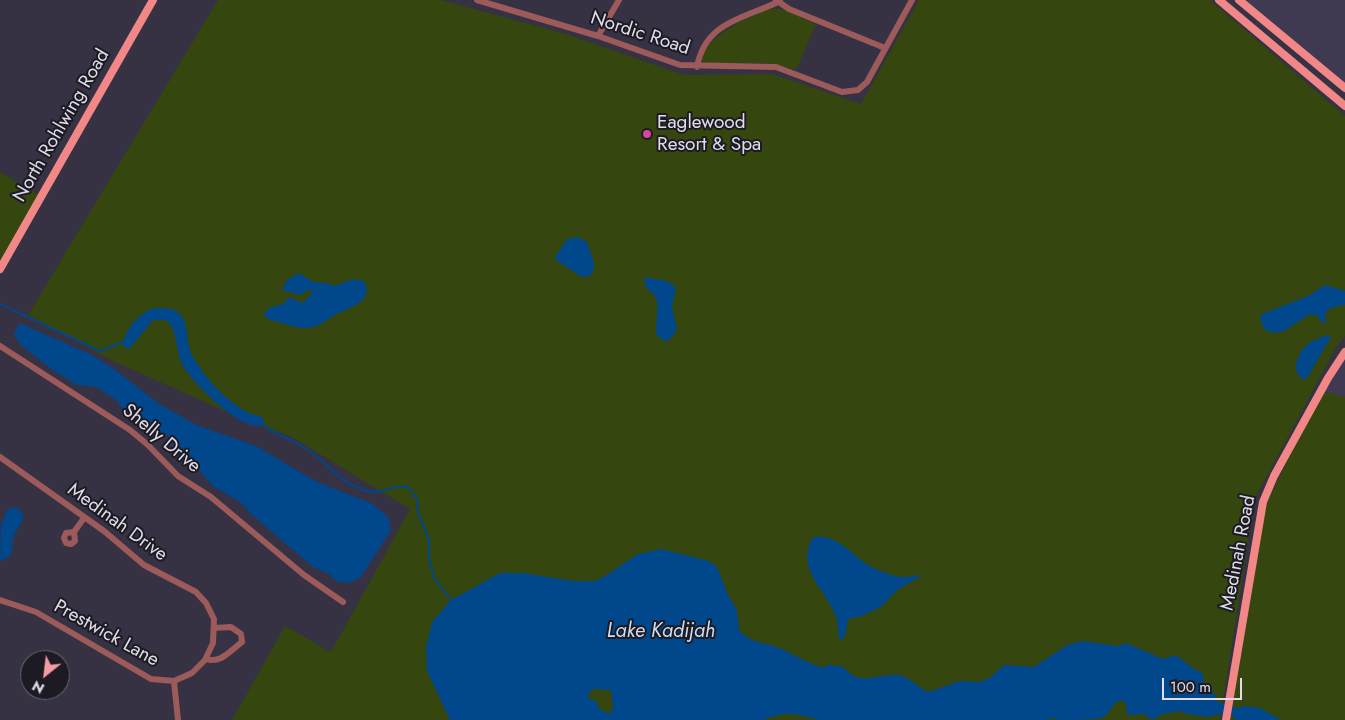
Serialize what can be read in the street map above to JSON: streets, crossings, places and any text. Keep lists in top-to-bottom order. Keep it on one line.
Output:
{"streets":{"main road":["North Rohlwing Road","Medinah Road"],"street":["Nordic Road","Shelly Drive","Medinah Drive","Prestwick Lane"]},"water":["Lake Kadijah"],"places":["Eaglewood Resort & Spa"],"scale_bar":"100 m","north":"bottom left"}
